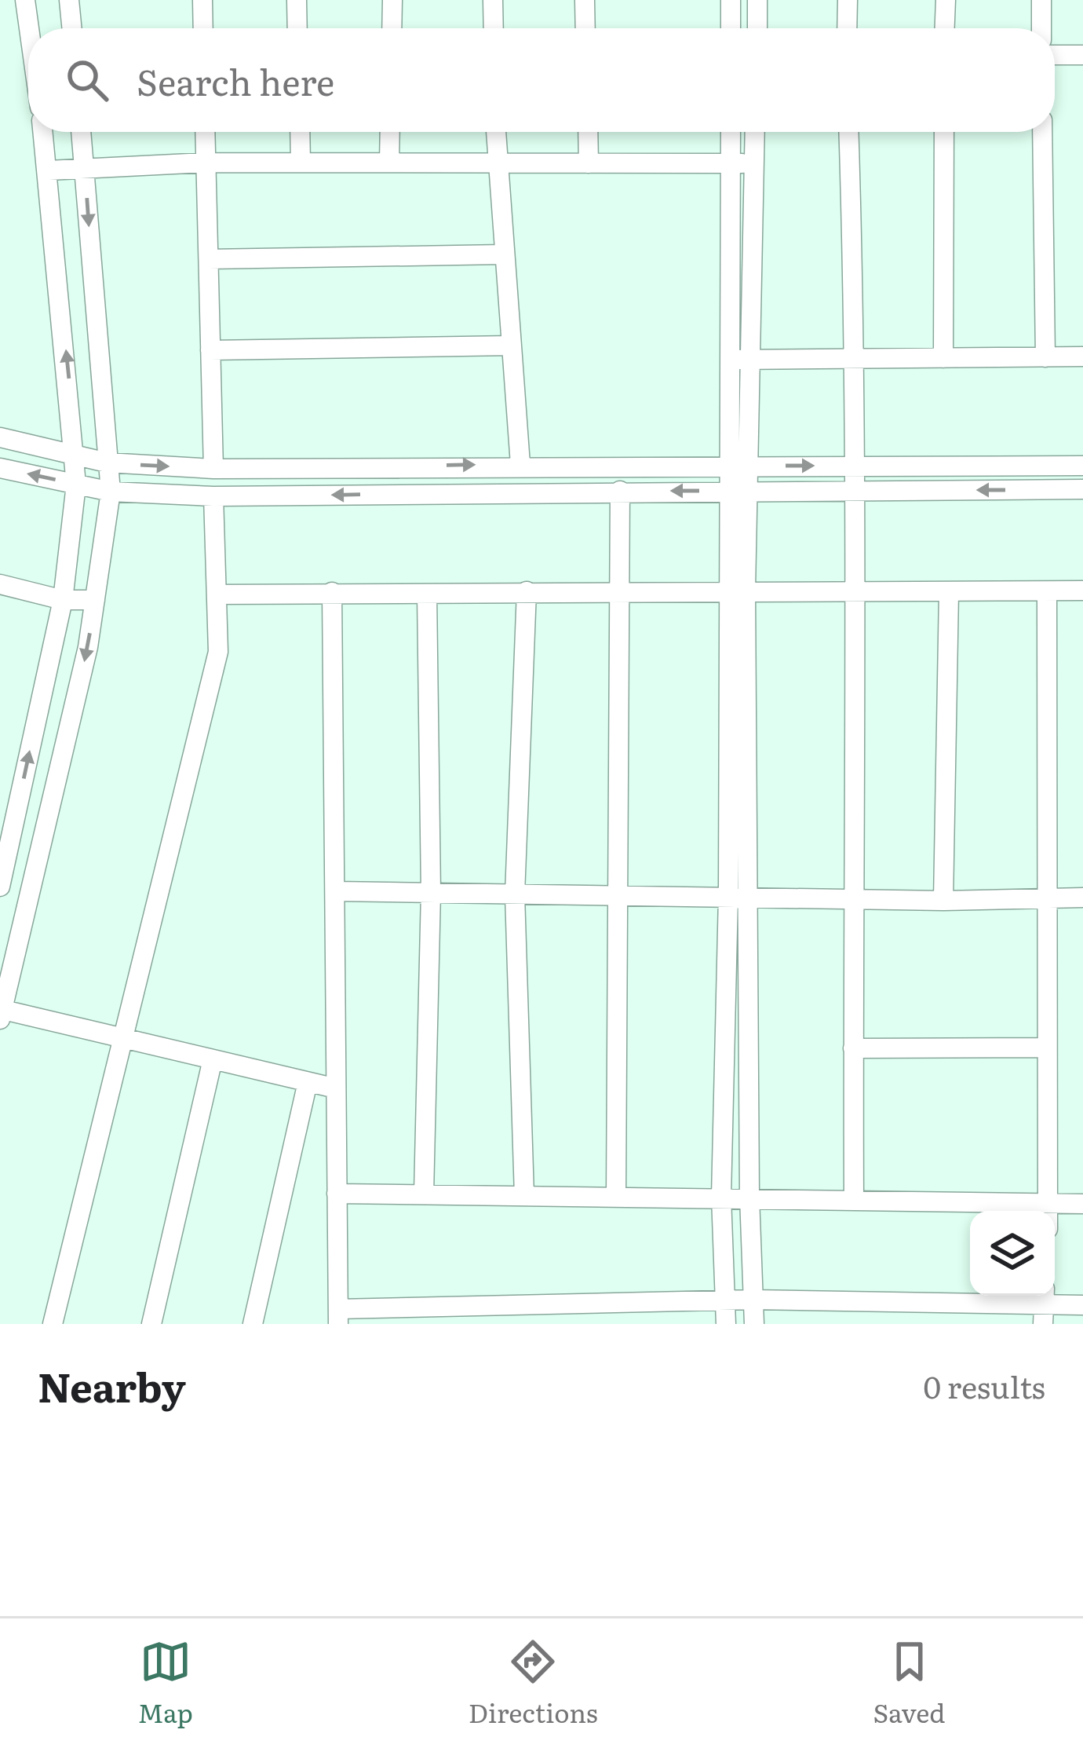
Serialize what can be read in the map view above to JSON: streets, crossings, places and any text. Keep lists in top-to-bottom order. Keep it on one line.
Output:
{"page":{"search":"Search here","heading":["Nearby","0 results"],"nav":["Map","Directions","Saved"]}}
